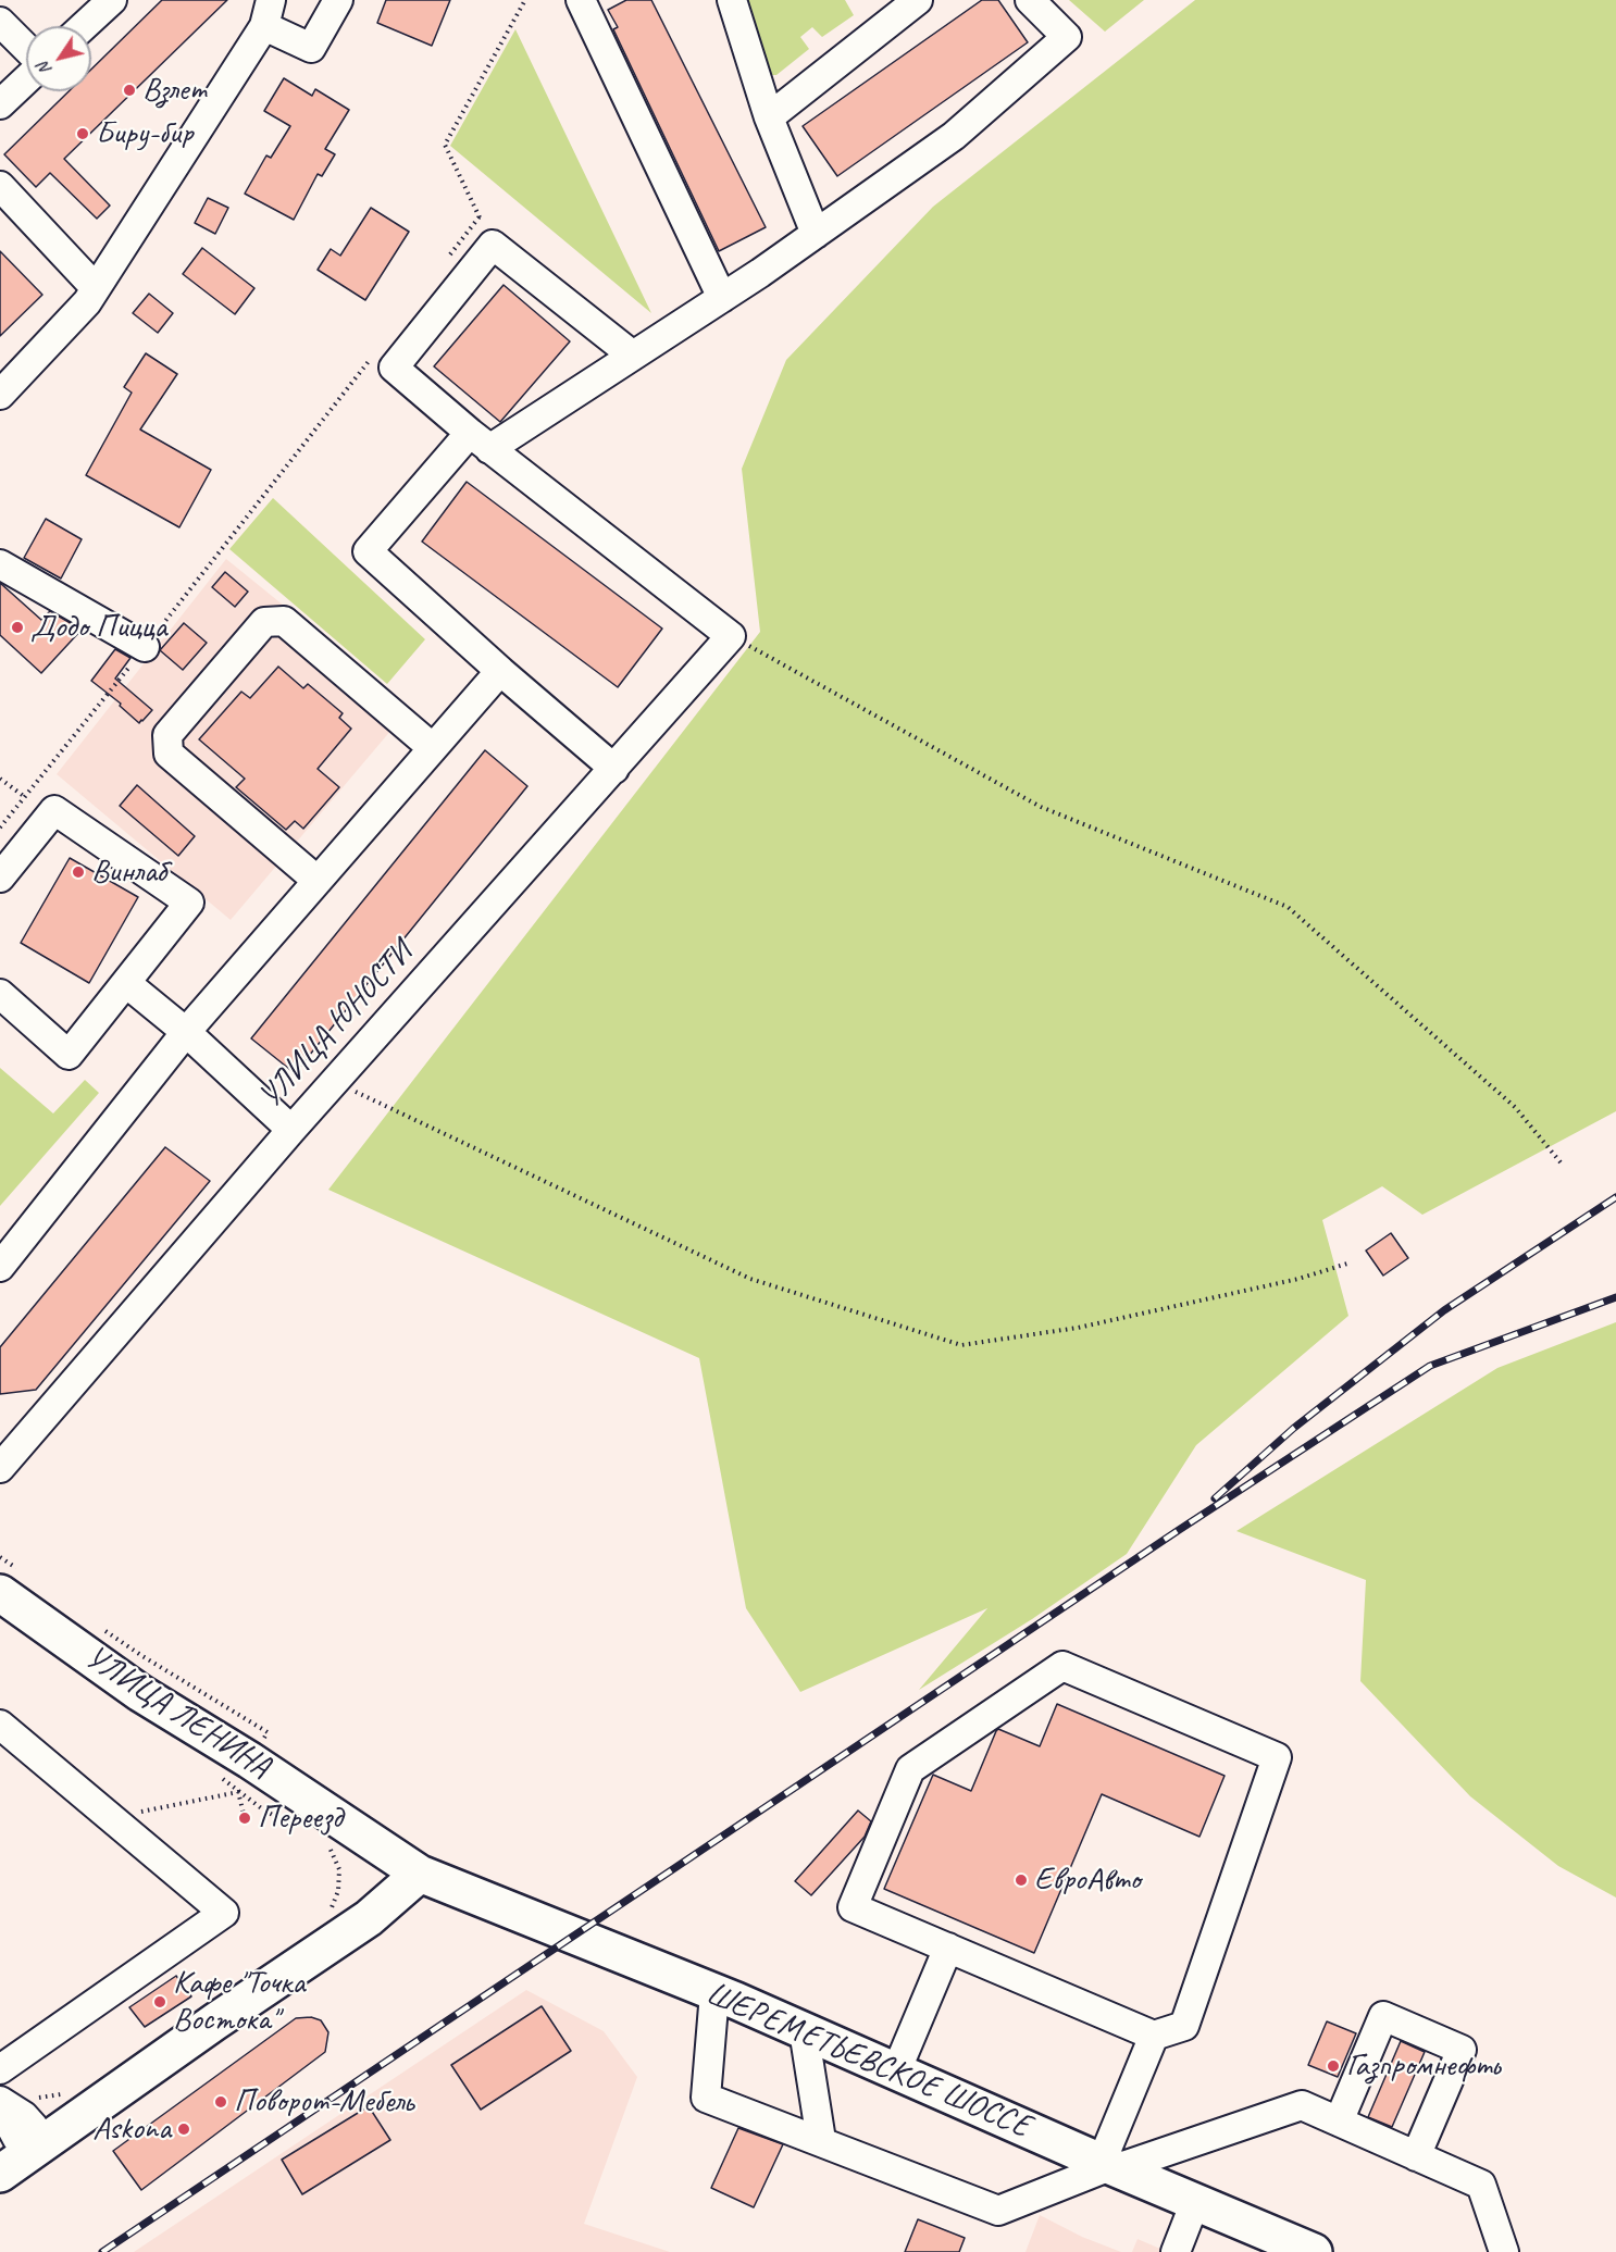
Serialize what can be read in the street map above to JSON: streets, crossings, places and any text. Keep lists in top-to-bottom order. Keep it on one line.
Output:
{"streets":{"main road":["УЛИЦА ЛЕНИНА","ШЕРЕМЕТЬЕВСКОЕ ШОССЕ"],"street":["УЛИЦА ЮНОСТИ"]},"crossings":[["УЛИЦА ЛЕНИНА","ШЕРЕМЕТЬЕВСКОЕ ШОССЕ"]],"places":["Взлет","Биру-бир","Додо Пицца","Винлаб","Переезд","ЕвроАвто","Кафе \"Точка Востока\"","Газпромнефть","Поворот-Мебель","Askona"],"north":"bottom left"}
